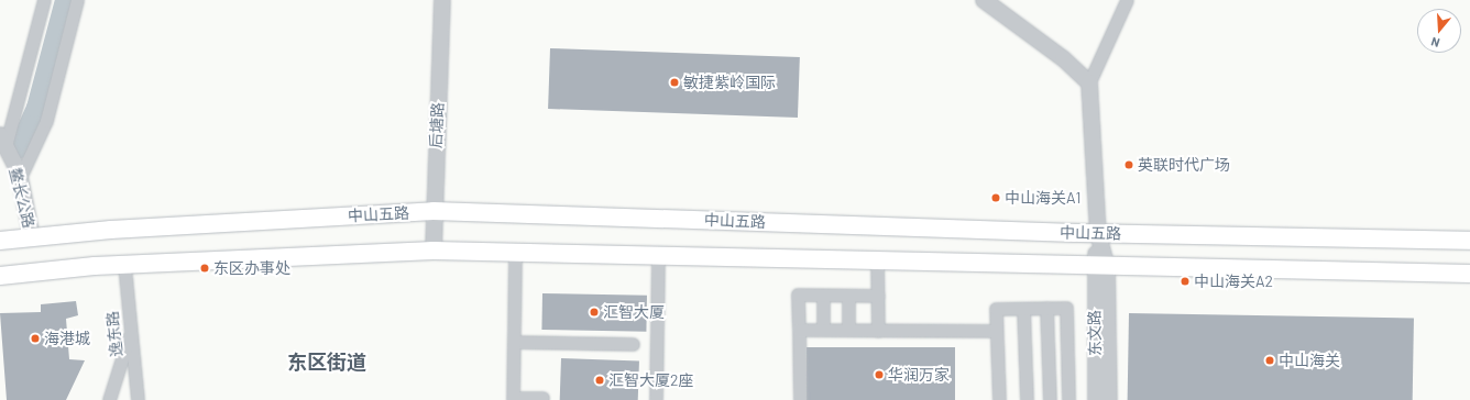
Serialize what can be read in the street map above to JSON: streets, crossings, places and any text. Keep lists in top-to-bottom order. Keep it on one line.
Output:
{"streets":{"main road":["中山五路"],"street":["后塘路","鳌长公路","东文路","逸东路"]},"crossings":[["后塘路","中山五路"],["鳌长公路","中山五路"]],"districts":["东区街道"],"places":["敏捷紫岭国际","英联时代广场","中山海关A1","东区办事处","中山海关A2","汇智大厦","海港城","中山海关","华润万家","汇智大厦2座"],"north":"bottom"}
